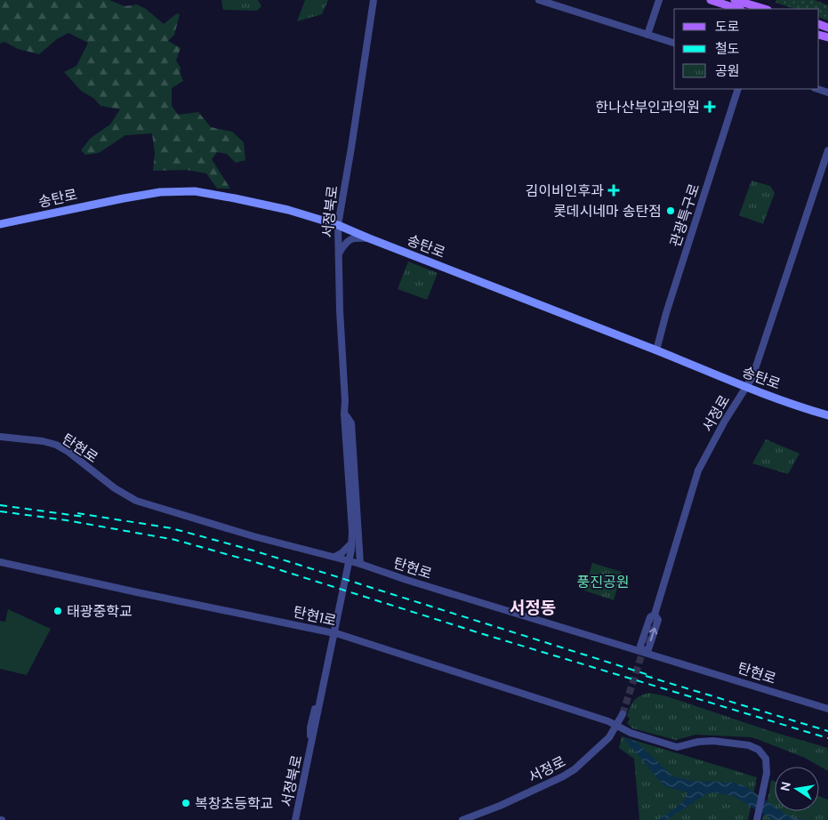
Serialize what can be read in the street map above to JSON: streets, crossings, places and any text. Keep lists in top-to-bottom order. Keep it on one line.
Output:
{"streets":{"main road":["송탄로"],"street":["서정북로","관광특구로","서정로","탄현로","탄현1로"]},"crossings":[["송탄로","서정북로"],["송탄로","관광특구로"],["송탄로","서정로"],["서정로","탄현로"],["서정로","탄현1로"]],"districts":["서정동"],"parks":["풍진공원"],"places":{"health":["한나산부인과의원","김이비인후과"],"other":["롯데시네마 송탄점","태광중학교","복창초등학교"]},"legend":["도로","철도","공원"],"north":"left"}
